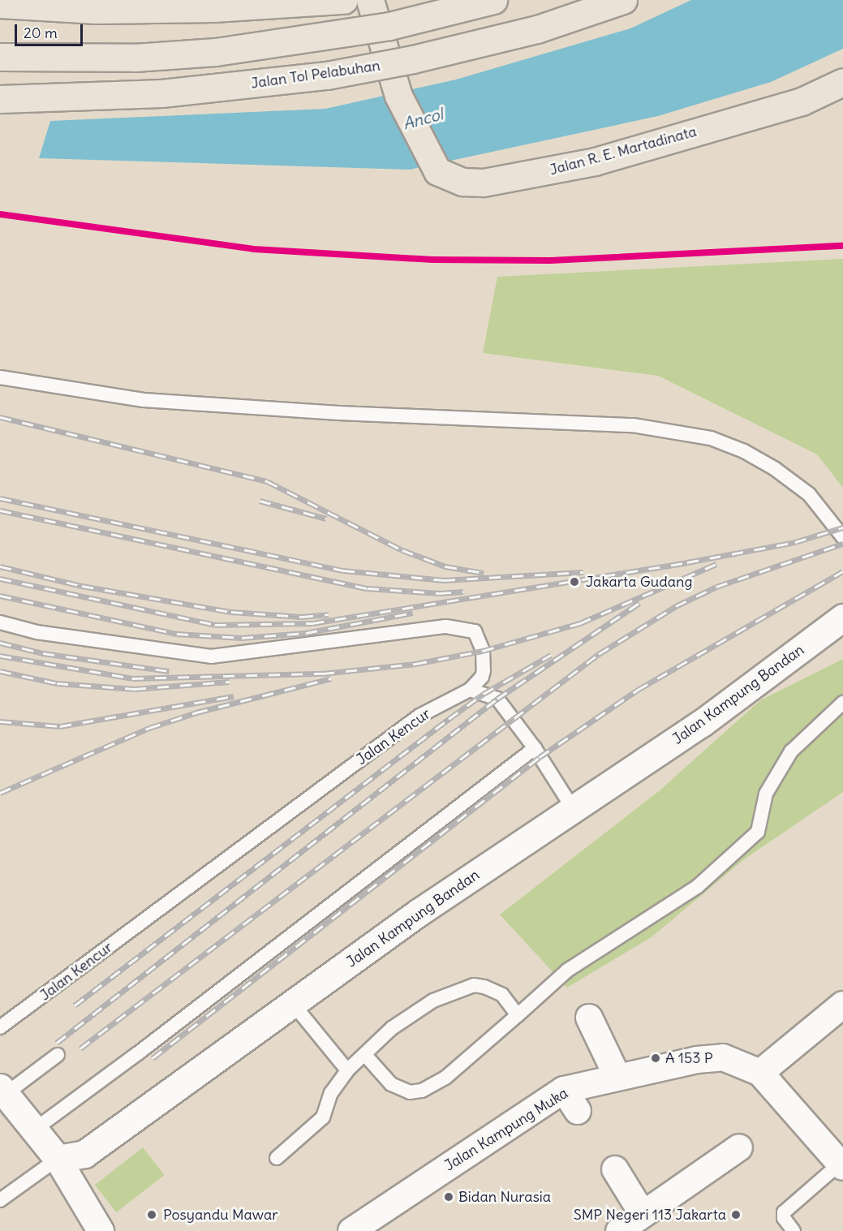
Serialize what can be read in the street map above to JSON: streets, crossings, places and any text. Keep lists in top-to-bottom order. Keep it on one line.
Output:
{"streets":{"highway":["Jalan Tol Pelabuhan","Jalan R. E. Martadinata"],"street":["Jalan Kampung Bandan","Jalan Kampung Muka"],"lane":["Jalan Kencur"]},"water":["Ancol"],"places":["Jakarta Gudang","A 153 P","Bidan Nurasia","Posyandu Mawar","SMP Negeri 113 Jakarta"],"scale_bar":"20 m"}
